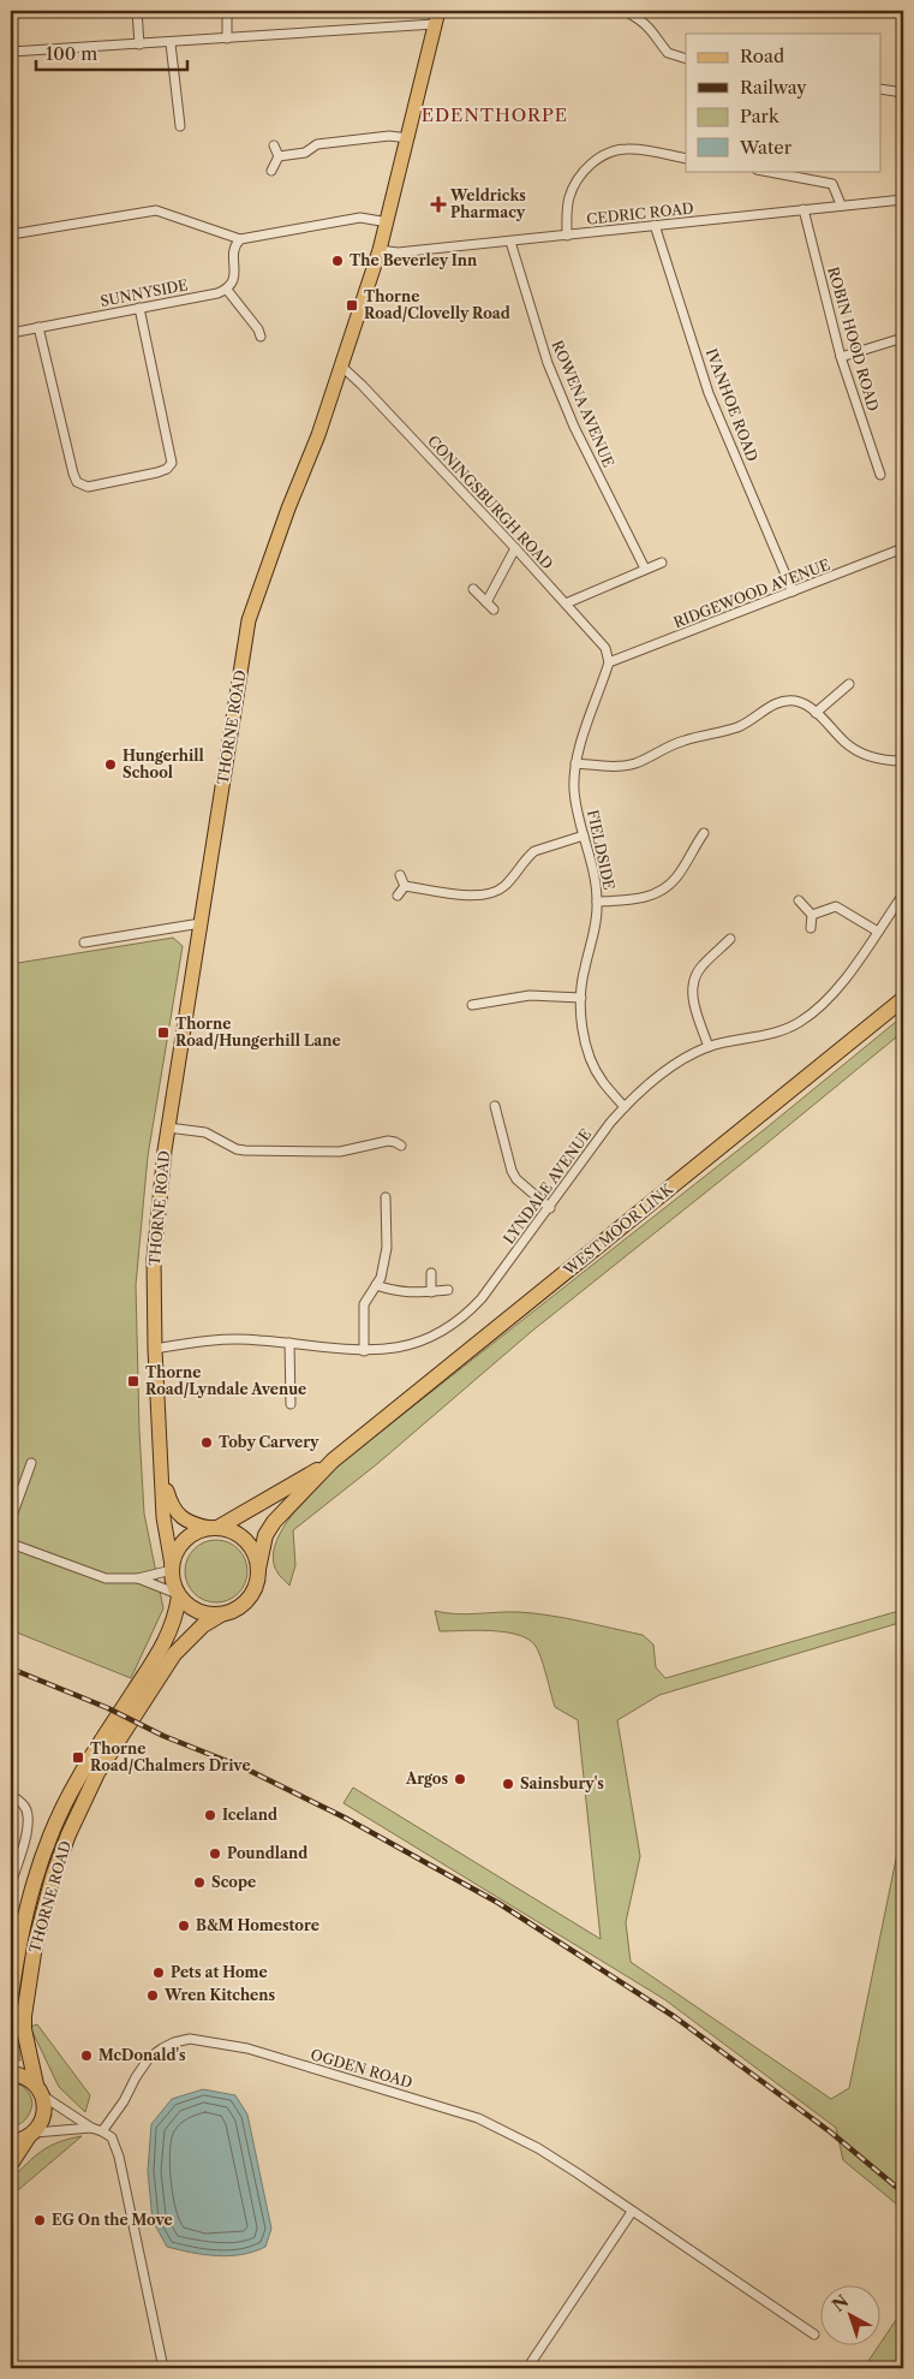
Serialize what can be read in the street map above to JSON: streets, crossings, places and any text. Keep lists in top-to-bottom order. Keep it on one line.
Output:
{"streets":{"highway":["THORNE ROAD","WESTMOOR LINK"],"street":["CEDRIC ROAD","SUNNYSIDE","ROBIN HOOD ROAD","ROWENA AVENUE","IVANHOE ROAD","CONINGSBURGH ROAD","RIDGEWOOD AVENUE","FIELDSIDE","LYNDALE AVENUE","OGDEN ROAD"]},"crossings":[["CEDRIC ROAD","ROBIN HOOD ROAD"],["CEDRIC ROAD","ROWENA AVENUE"],["CEDRIC ROAD","IVANHOE ROAD"],["CEDRIC ROAD","THORNE ROAD"],["IVANHOE ROAD","RIDGEWOOD AVENUE"],["CONINGSBURGH ROAD","RIDGEWOOD AVENUE"],["CONINGSBURGH ROAD","THORNE ROAD"],["CONINGSBURGH ROAD","FIELDSIDE"],["RIDGEWOOD AVENUE","FIELDSIDE"],["THORNE ROAD","LYNDALE AVENUE"],["THORNE ROAD","WESTMOOR LINK"],["FIELDSIDE","LYNDALE AVENUE"]],"districts":["EDENTHORPE"],"places":{"health":["Weldricks Pharmacy"],"other":["The Beverley Inn","Hungerhill School","Toby Carvery","Argos","Sainsbury's","Iceland","Poundland","Scope","B&M Homestore","Pets at Home","Wren Kitchens","McDonald's","EG On the Move"],"transit":["Thorne Road/Clovelly Road","Thorne Road/Hungerhill Lane","Thorne Road/Lyndale Avenue","Thorne Road/Chalmers Drive"]},"legend":["Road","Railway","Park","Water"],"scale_bar":"100 m","north":"top left"}
